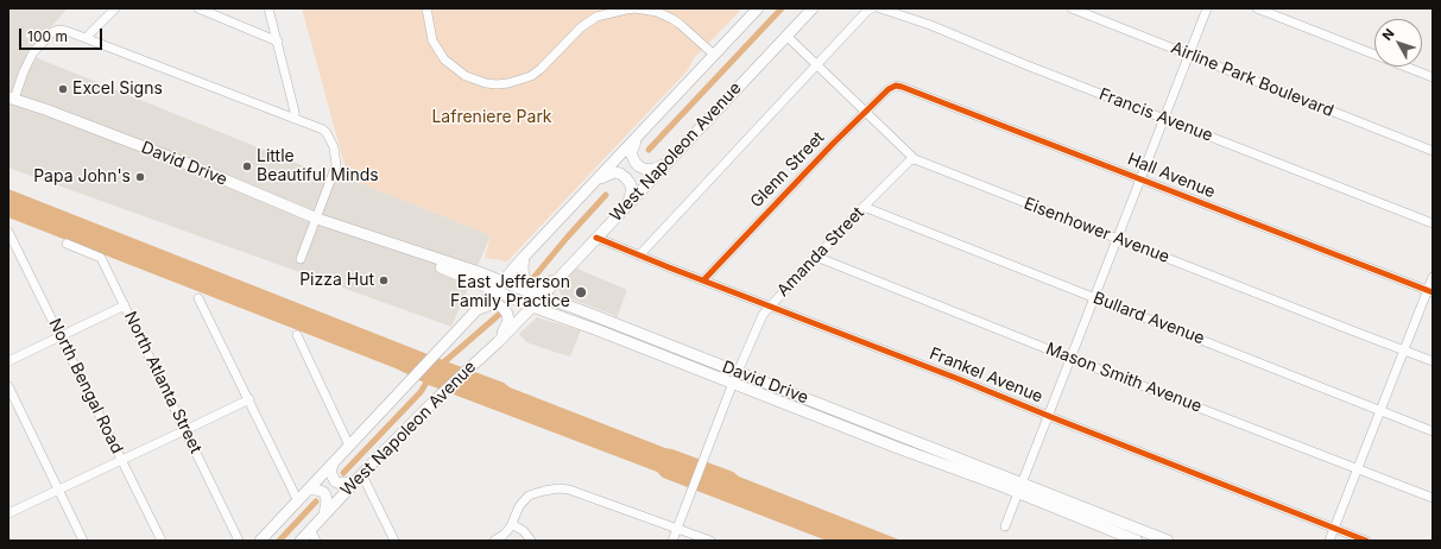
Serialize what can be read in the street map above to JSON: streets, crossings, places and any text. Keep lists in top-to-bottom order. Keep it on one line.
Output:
{"streets":{"main road":["West Napoleon Avenue","David Drive"],"street":["Airline Park Boulevard","Francis Avenue","Glenn Street","Hall Avenue","Eisenhower Avenue","Amanda Street","Bullard Avenue","Frankel Avenue","Mason Smith Avenue","North Atlanta Street","North Bengal Road"]},"crossings":[["West Napoleon Avenue","David Drive"],["West Napoleon Avenue","Eisenhower Avenue"],["West Napoleon Avenue","Frankel Avenue"],["David Drive","Amanda Street"],["Glenn Street","Hall Avenue"],["Glenn Street","Eisenhower Avenue"],["Glenn Street","Frankel Avenue"],["Eisenhower Avenue","Amanda Street"],["Amanda Street","Bullard Avenue"],["Amanda Street","Frankel Avenue"],["Amanda Street","Mason Smith Avenue"]],"parks":["Lafreniere Park"],"places":["Excel Signs","Little Beautiful Minds","Papa John's","Pizza Hut","East Jefferson Family Practice"],"scale_bar":"100 m","north":"top left"}
